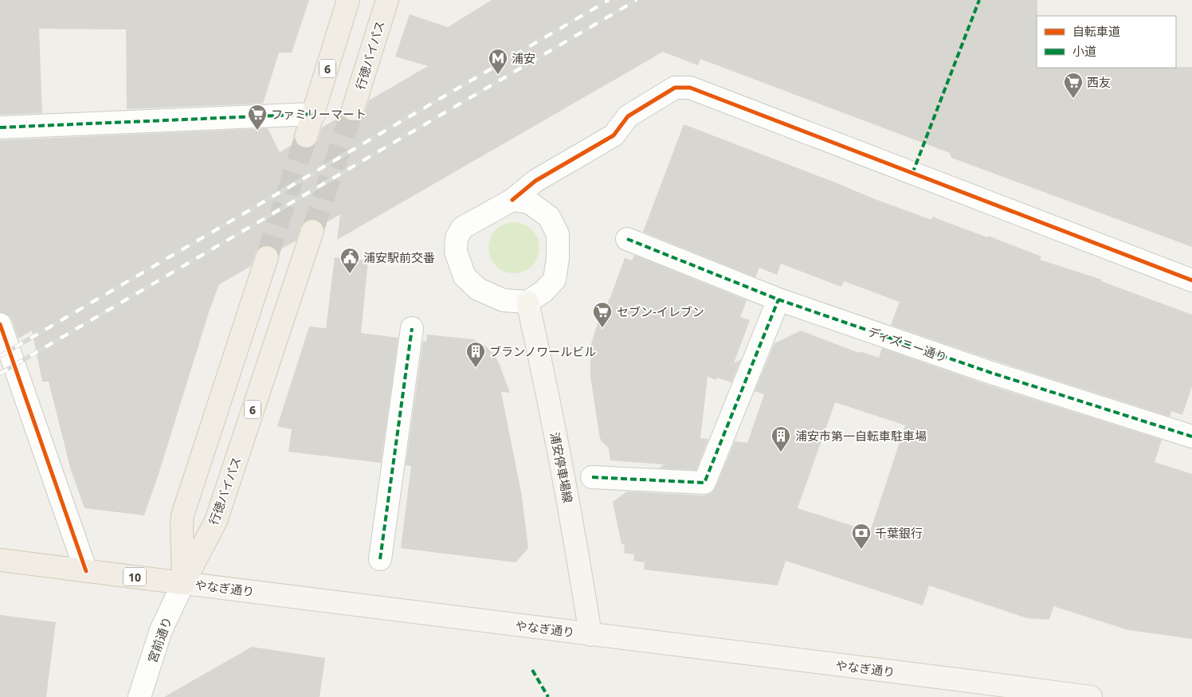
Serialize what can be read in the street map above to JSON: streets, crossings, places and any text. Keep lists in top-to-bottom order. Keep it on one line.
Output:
{"streets":{"main road":["行徳バイパス","6","浦安停車場線","10","やなぎ通り"],"street":["ディズニー通り","宮前通り"]},"crossings":[["行徳バイパス","やなぎ通り"],["行徳バイパス","宮前通り"],["浦安停車場線","やなぎ通り"],["やなぎ通り","宮前通り"]],"places":{"metro station":["浦安"],"supermarket":["西友","ファミリーマート","セブン-イレブン"],"public building":["浦安駅前交番"],"building":["ブランノワールビル","浦安市第一自転車駐車場"],"bank":["千葉銀行"]},"legend":["自転車道","小道"]}
